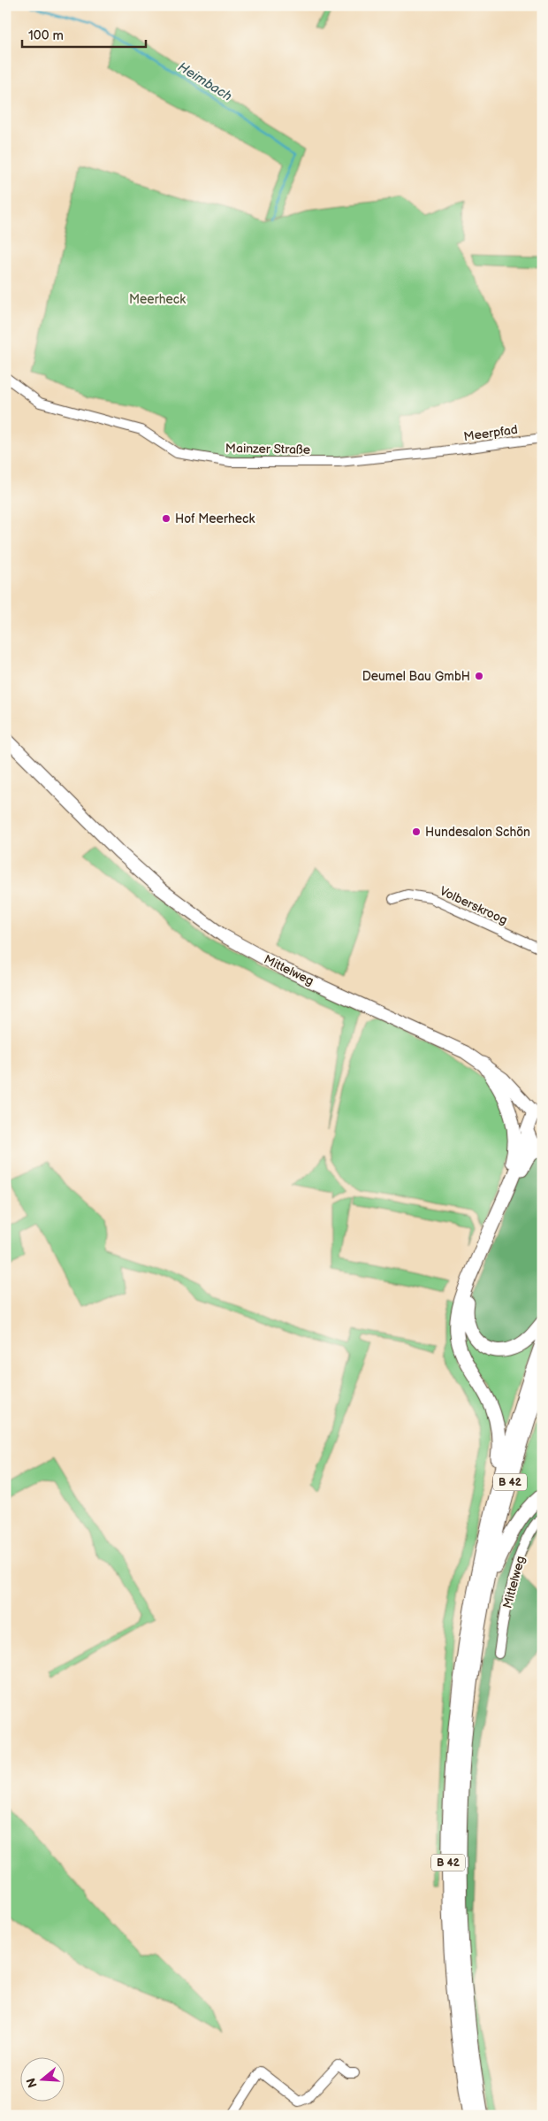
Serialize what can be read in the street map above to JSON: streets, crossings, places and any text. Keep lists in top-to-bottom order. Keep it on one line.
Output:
{"streets":{"highway":["B 42"],"main road":["Mittelweg"],"street":["Meerpfad","Mainzer Straße","Volberskroog"]},"crossings":[["Meerpfad","Mainzer Straße"]],"water":["Heimbach"],"parks":["Meerheck"],"places":["Hof Meerheck","Deumel Bau GmbH","Hundesalon Schön"],"scale_bar":"100 m","north":"left"}
